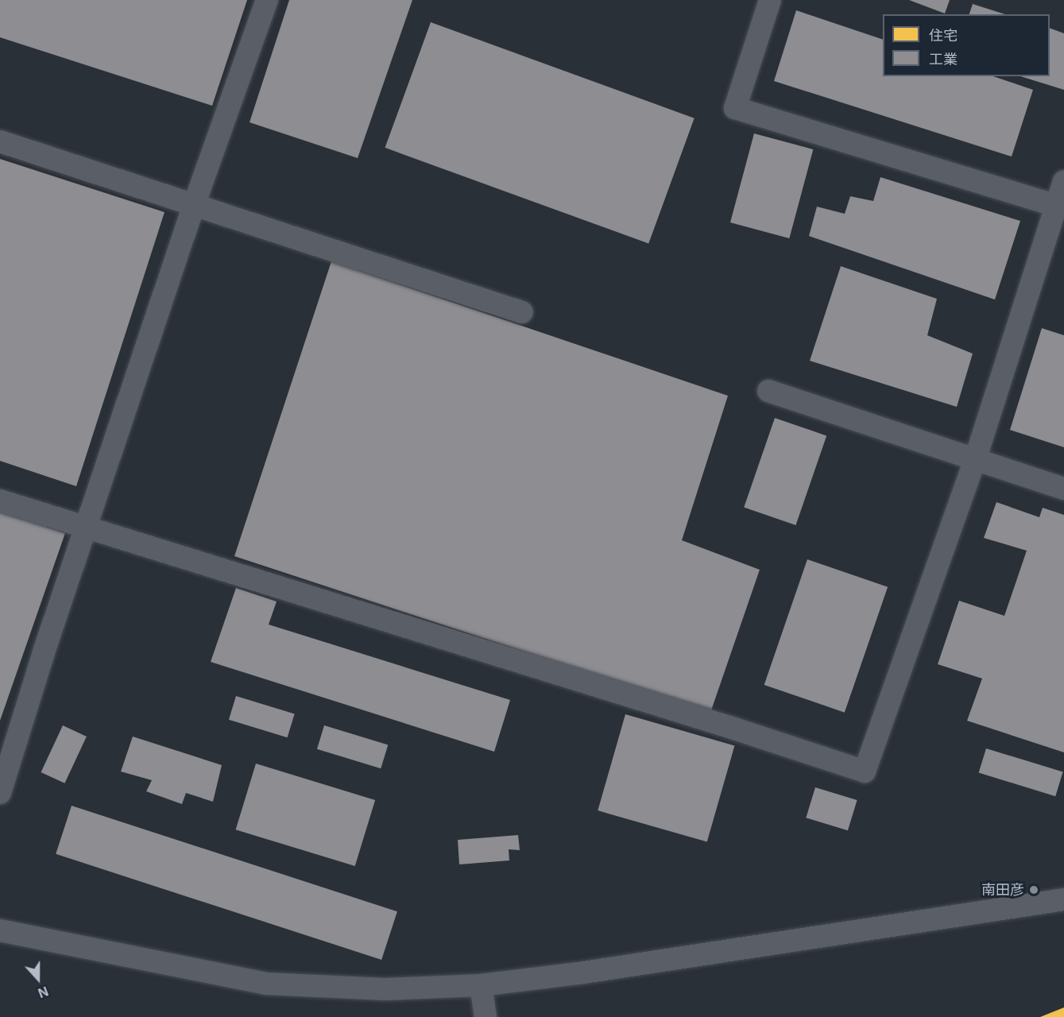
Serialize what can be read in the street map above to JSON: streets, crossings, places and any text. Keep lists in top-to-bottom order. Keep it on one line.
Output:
{"places":["南田彦"],"legend":["住宅","工業"],"north":"bottom"}
